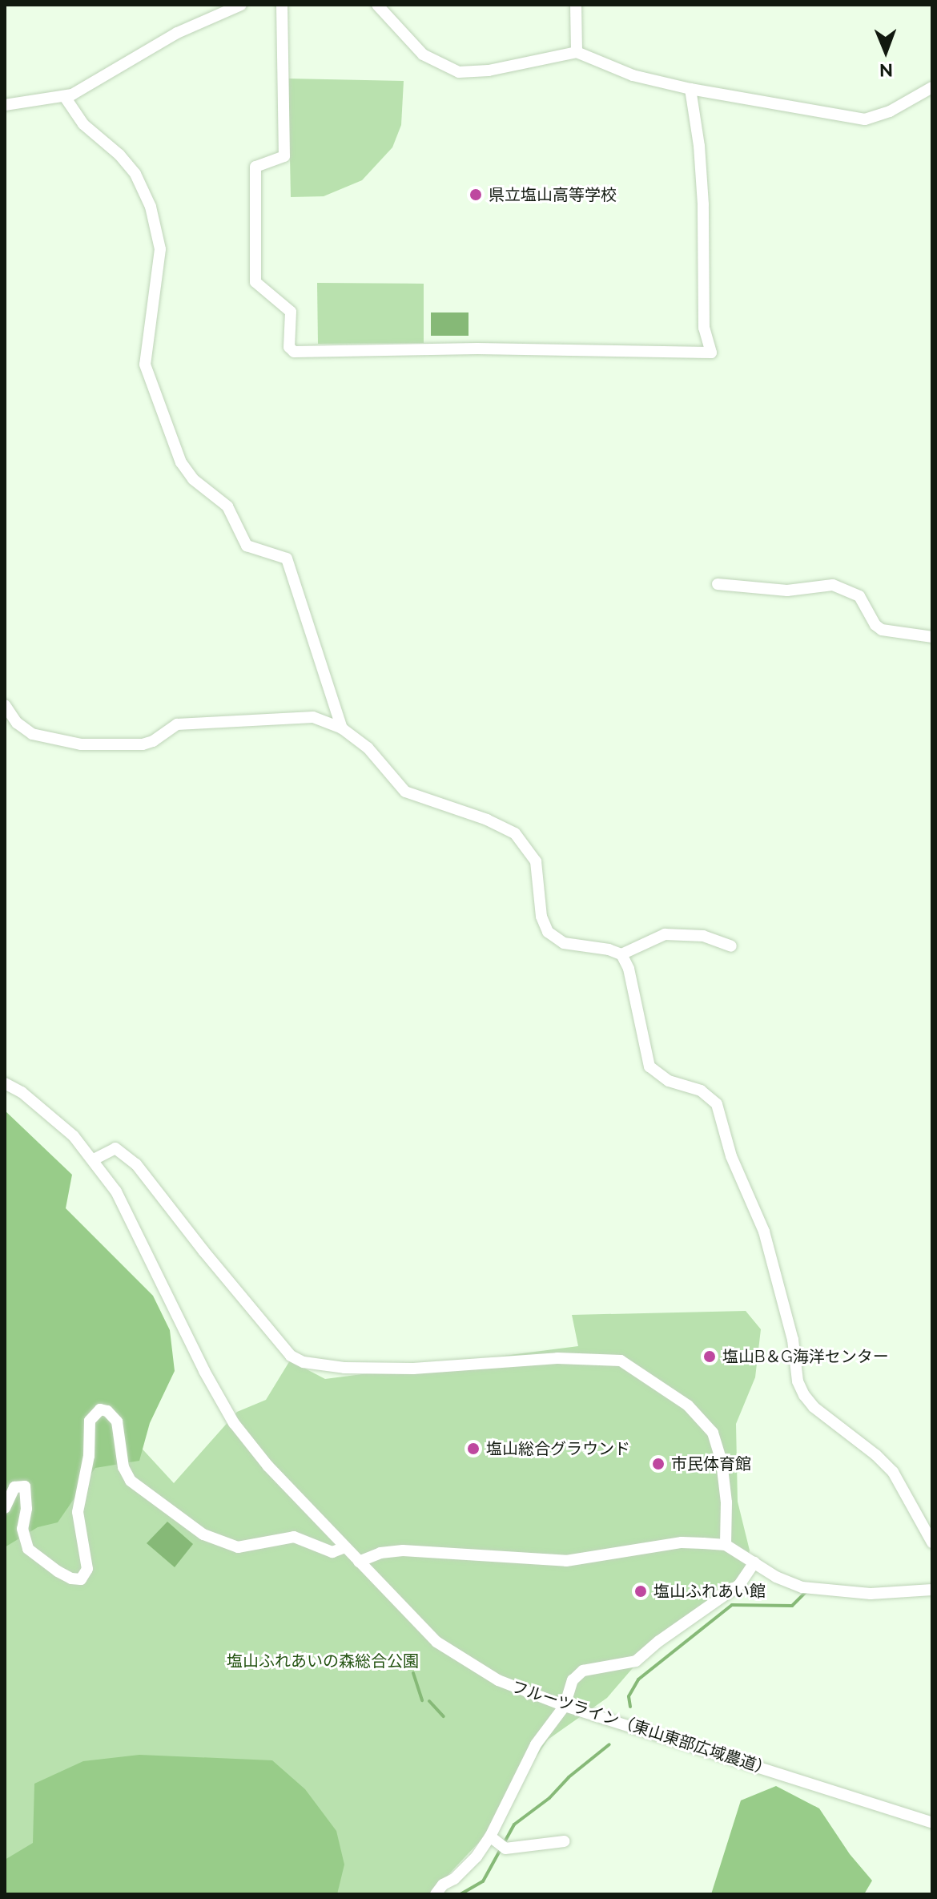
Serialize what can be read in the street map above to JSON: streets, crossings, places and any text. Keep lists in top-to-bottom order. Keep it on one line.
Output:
{"streets":{"street":["フルーツライン（東山東部広域農道）"]},"parks":["塩山ふれあいの森総合公園"],"places":["県立塩山高等学校","塩山B＆G海洋センター","塩山総合グラウンド","市民体育館","塩山ふれあい館"],"north":"bottom"}
